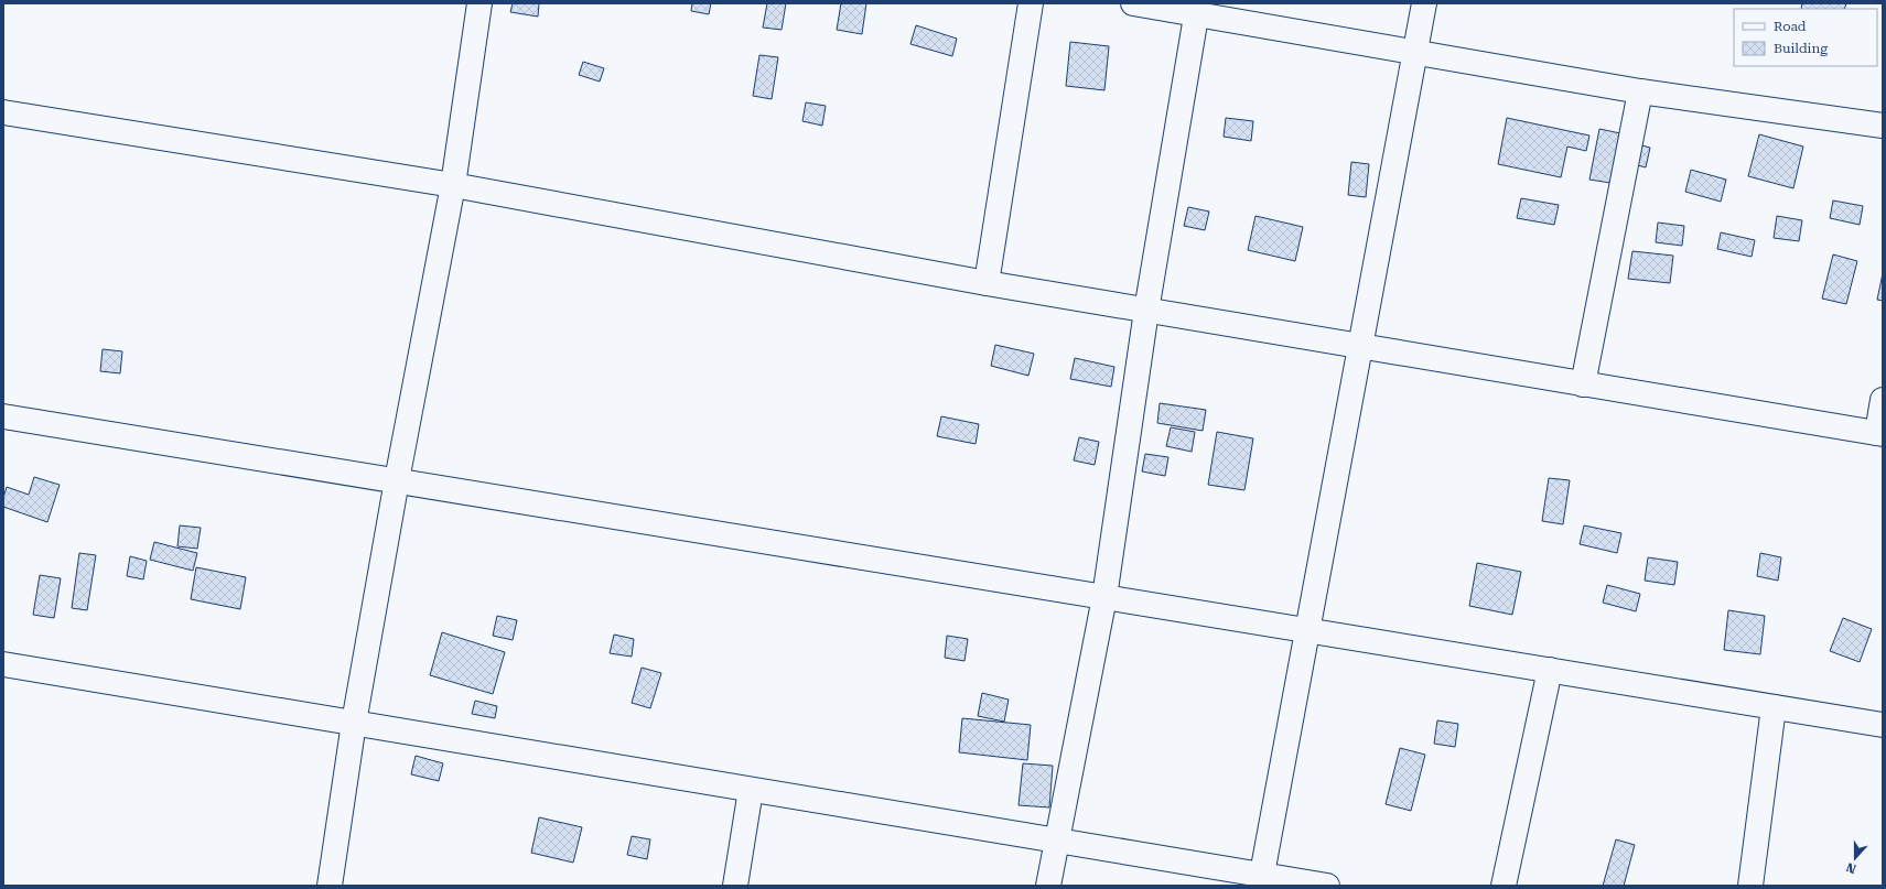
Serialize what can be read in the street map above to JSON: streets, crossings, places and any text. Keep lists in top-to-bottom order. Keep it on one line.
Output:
{"legend":["Road","Building"],"north":"bottom"}
